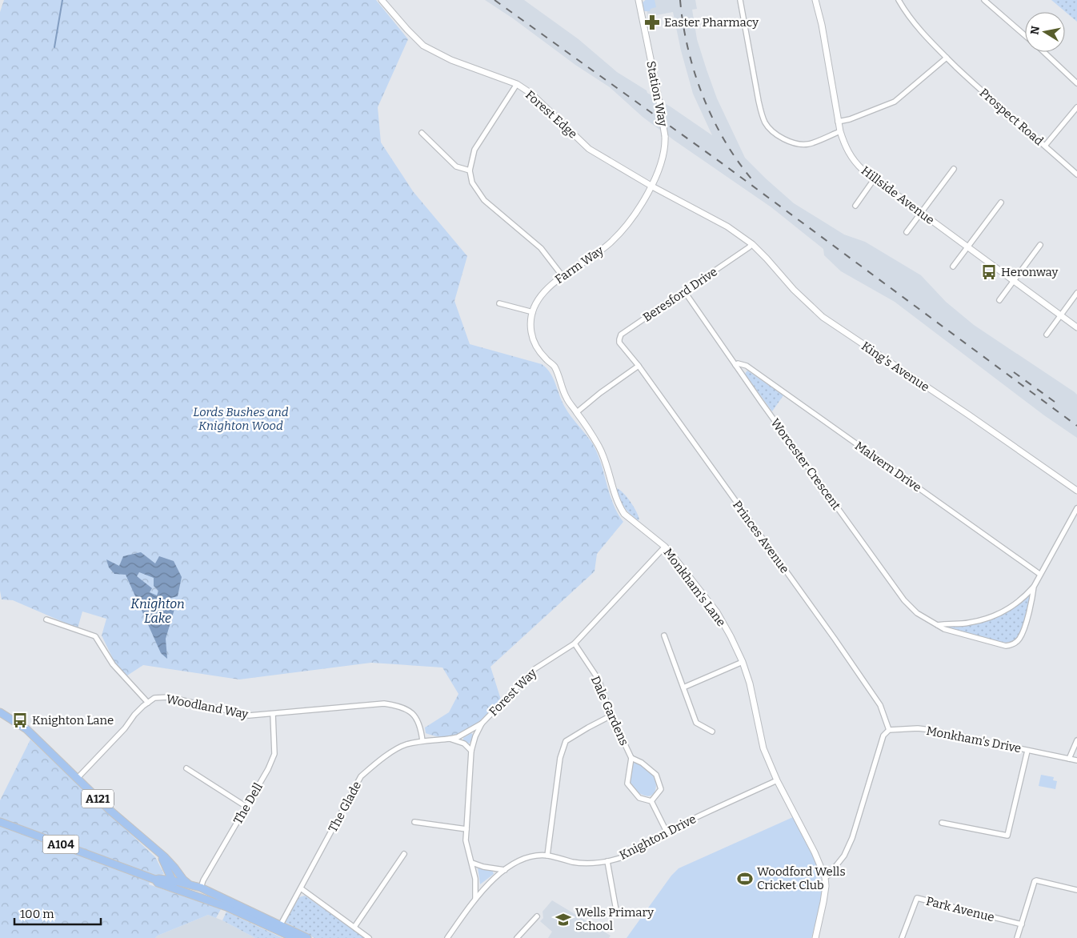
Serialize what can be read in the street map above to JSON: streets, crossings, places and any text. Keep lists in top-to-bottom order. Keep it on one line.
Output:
{"streets":{"main road":["A121","A104"],"street":["Station Way","Forest Edge","Prospect Road","Hillside Avenue","Farm Way","Beresford Drive","King's Avenue","Worcester Crescent","Malvern Drive","Princes Avenue","Monkham's Lane","Forest Way","Woodland Way","Dale Gardens","Monkham's Drive","The Dell","The Glade","Knighton Drive","Park Avenue"]},"crossings":[["Station Way","Forest Edge"],["Station Way","Farm Way"],["Forest Edge","Farm Way"],["Forest Edge","King's Avenue"],["Farm Way","Monkham's Lane"],["Beresford Drive","King's Avenue"],["Beresford Drive","Worcester Crescent"],["Beresford Drive","Princes Avenue"],["Worcester Crescent","Malvern Drive"],["Princes Avenue","Monkham's Drive"],["Monkham's Lane","Forest Way"],["Monkham's Lane","Knighton Drive"],["Forest Way","Dale Gardens"],["Forest Way","The Glade"],["Forest Way","Knighton Drive"],["Woodland Way","A121"],["Woodland Way","The Dell"],["Woodland Way","The Glade"],["A121","A104"],["The Dell","A104"],["The Glade","A104"]],"water":["Knighton Lake"],"parks":["Lords Bushes and Knighton Wood"],"places":{"pharmacy":["Easter Pharmacy"],"bus stop":["Heronway","Knighton Lane"],"sports":["Woodford Wells Cricket Club"],"school or university":["Wells Primary School"]},"scale_bar":"100 m","north":"left"}
